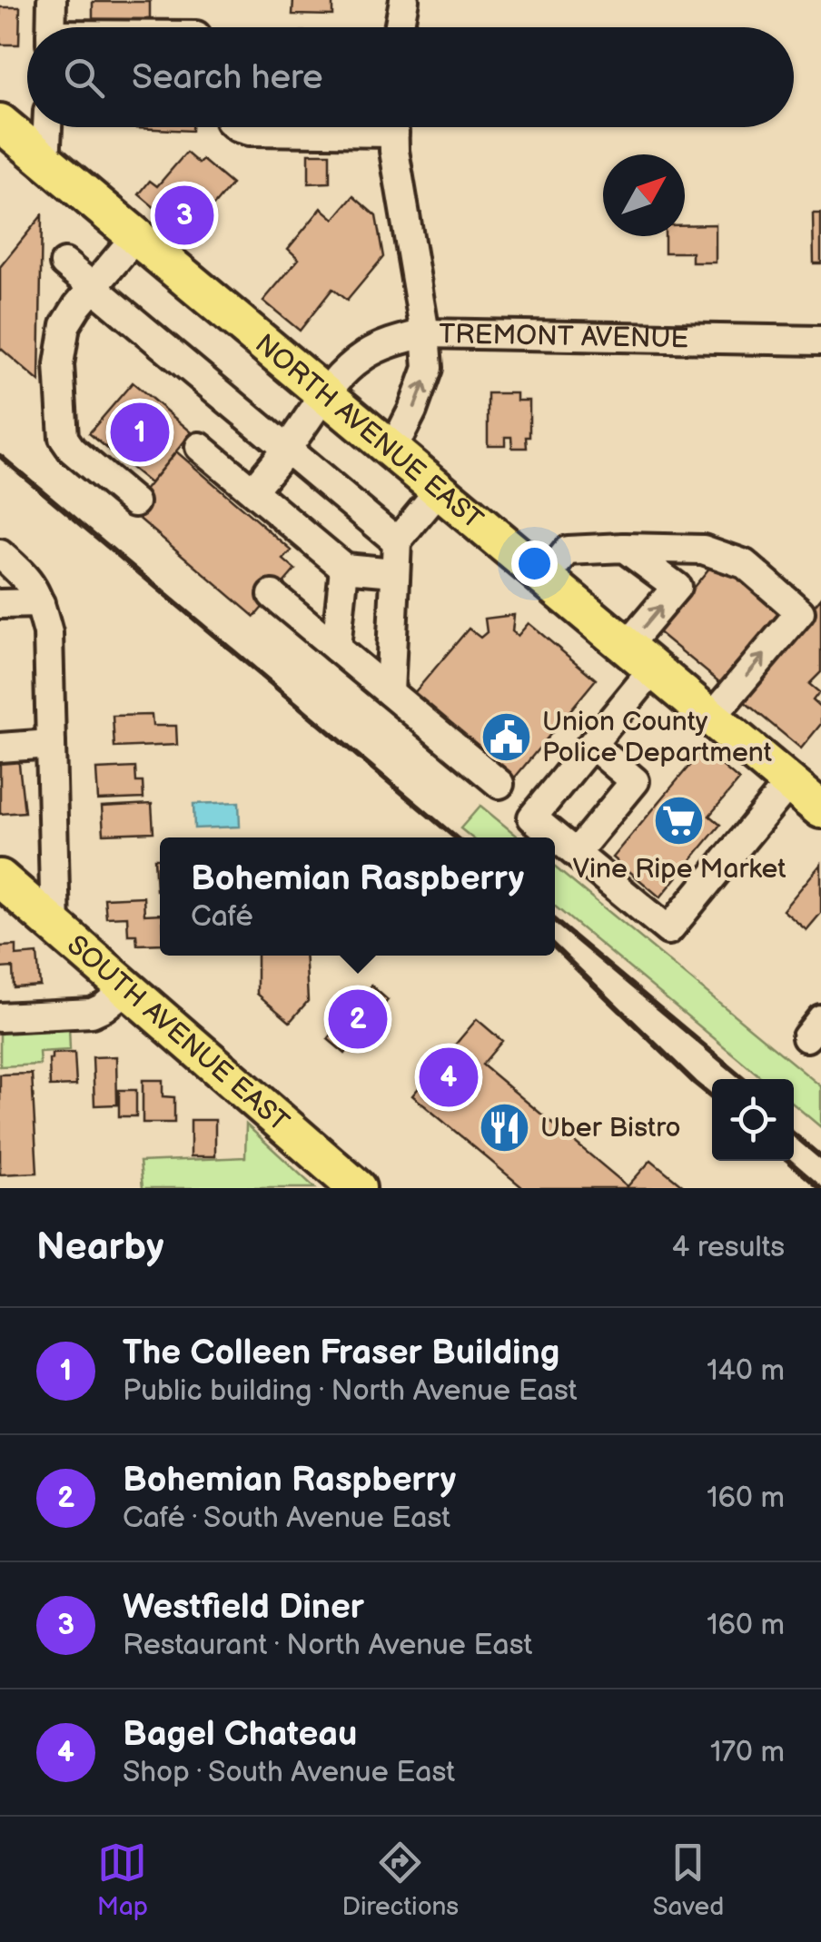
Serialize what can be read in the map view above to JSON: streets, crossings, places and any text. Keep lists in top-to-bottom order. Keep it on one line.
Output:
{"streets":{"main road":["NORTH AVENUE EAST","SOUTH AVENUE EAST"],"street":["TREMONT AVENUE"]},"crossings":[["TREMONT AVENUE","NORTH AVENUE EAST"]],"places":{"public building":["Union County Police Department"],"supermarket":["Vine Ripe Market"],"restaurant":["Uber Bistro"]},"north":"top right","page":{"search":"Search here","pins":["3","1","2","4"],"popup":["Bohemian Raspberry","Café"],"heading":["Nearby","4 results"],"list":[{"mark":"1","name":"The Colleen Fraser Building","note":"Public building · North Avenue East","value":"140 m"},{"mark":"2","name":"Bohemian Raspberry","note":"Café · South Avenue East","value":"160 m"},{"mark":"3","name":"Westfield Diner","note":"Restaurant · North Avenue East","value":"160 m"},{"mark":"4","name":"Bagel Chateau","note":"Shop · South Avenue East","value":"170 m"}],"nav":["Map","Directions","Saved"]}}
